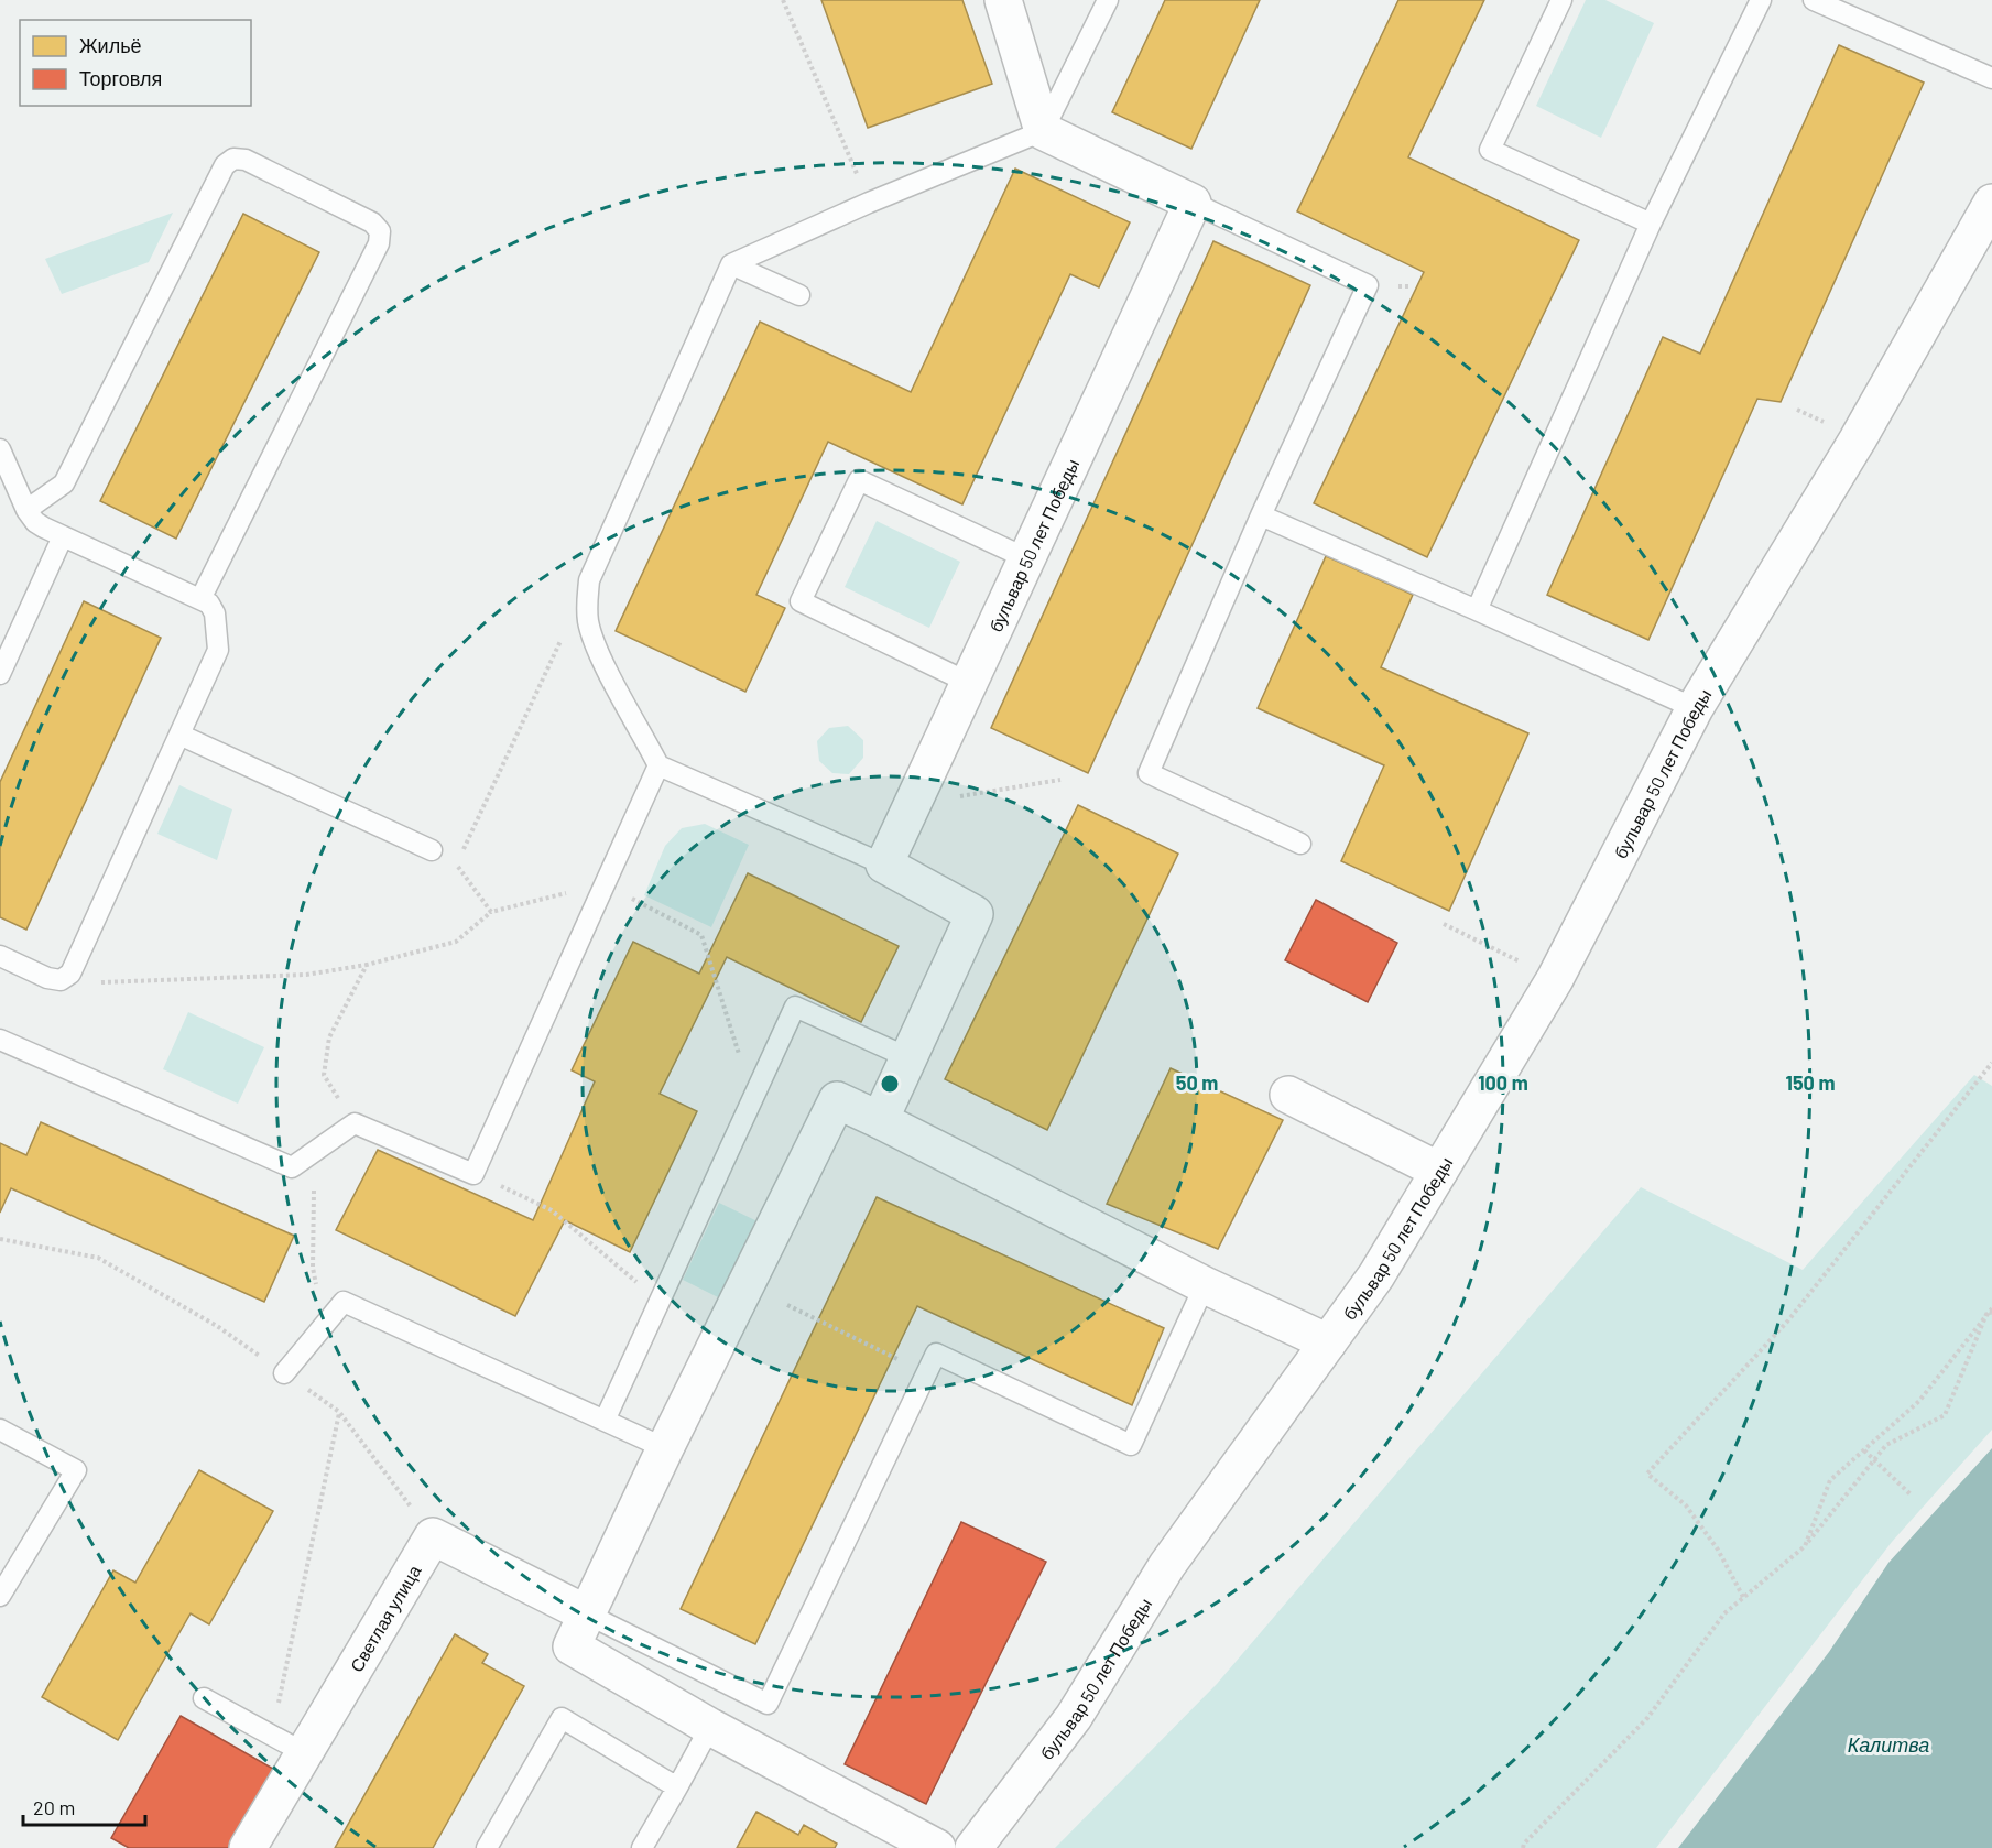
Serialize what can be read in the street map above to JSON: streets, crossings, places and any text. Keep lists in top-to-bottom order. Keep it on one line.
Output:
{"streets":{"street":["бульвар 50 лет Победы","Светлая улица"]},"water":["Калитва"],"legend":["Жильё","Торговля"],"scale_bar":"20 m","rings":["50 m","100 m","150 m"]}
